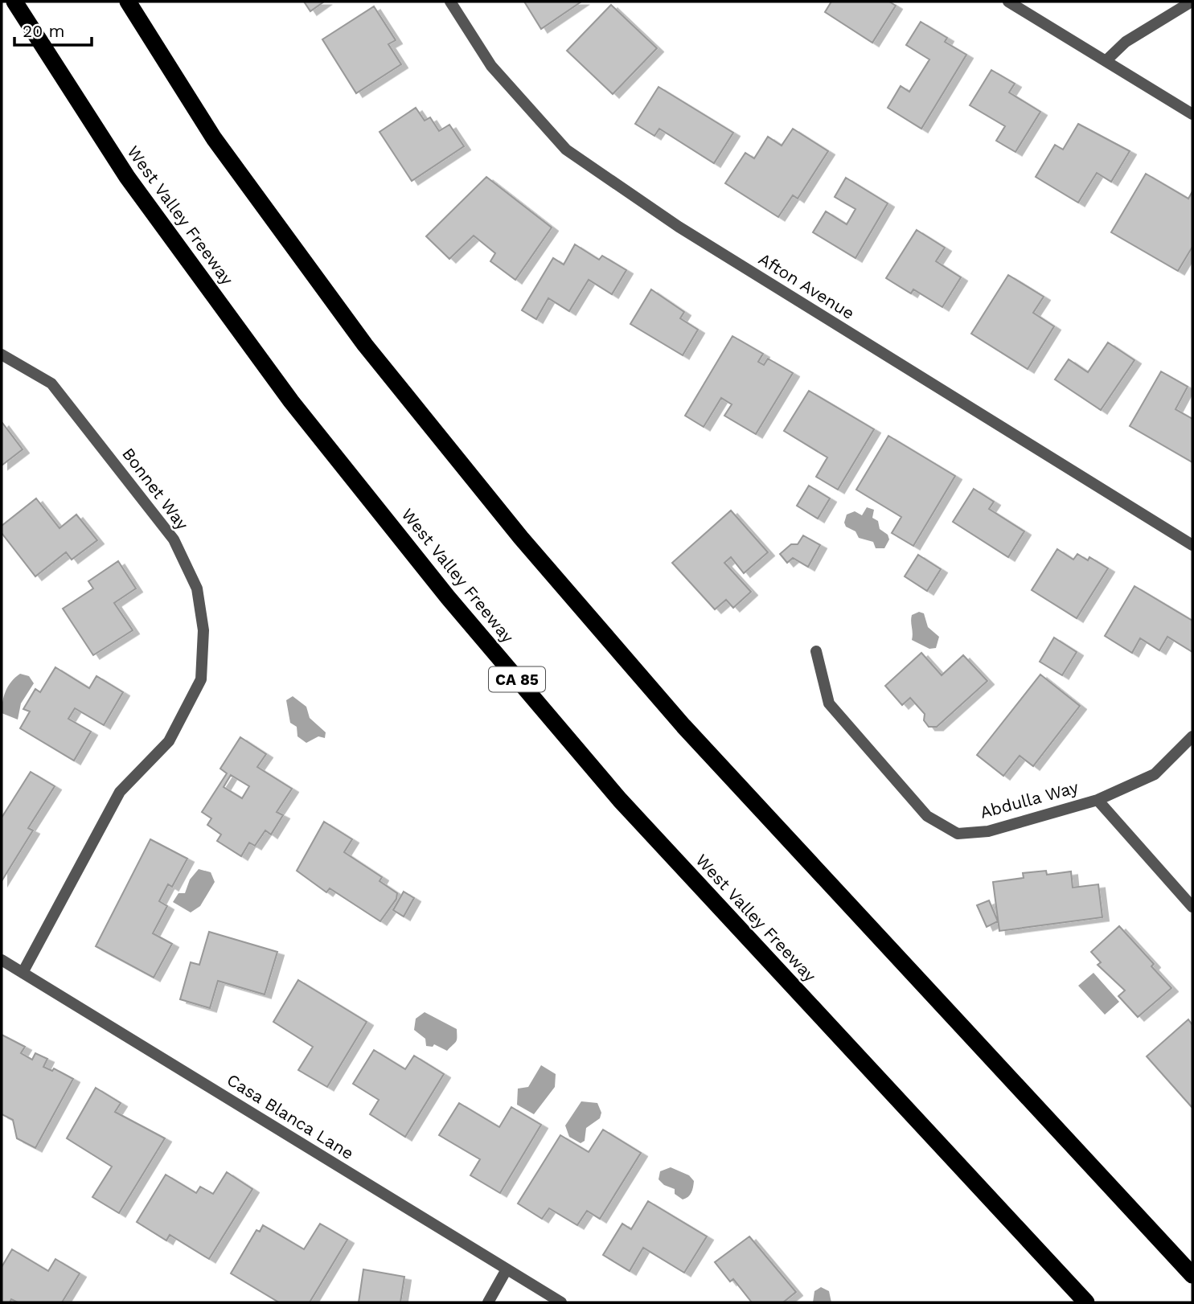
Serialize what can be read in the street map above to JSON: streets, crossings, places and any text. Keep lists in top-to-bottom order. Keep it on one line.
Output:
{"streets":{"highway":["West Valley Freeway","CA 85"],"street":["Afton Avenue","Bonnet Way","Abdulla Way","Casa Blanca Lane"]},"crossings":[["Bonnet Way","Casa Blanca Lane"]],"scale_bar":"20 m"}
